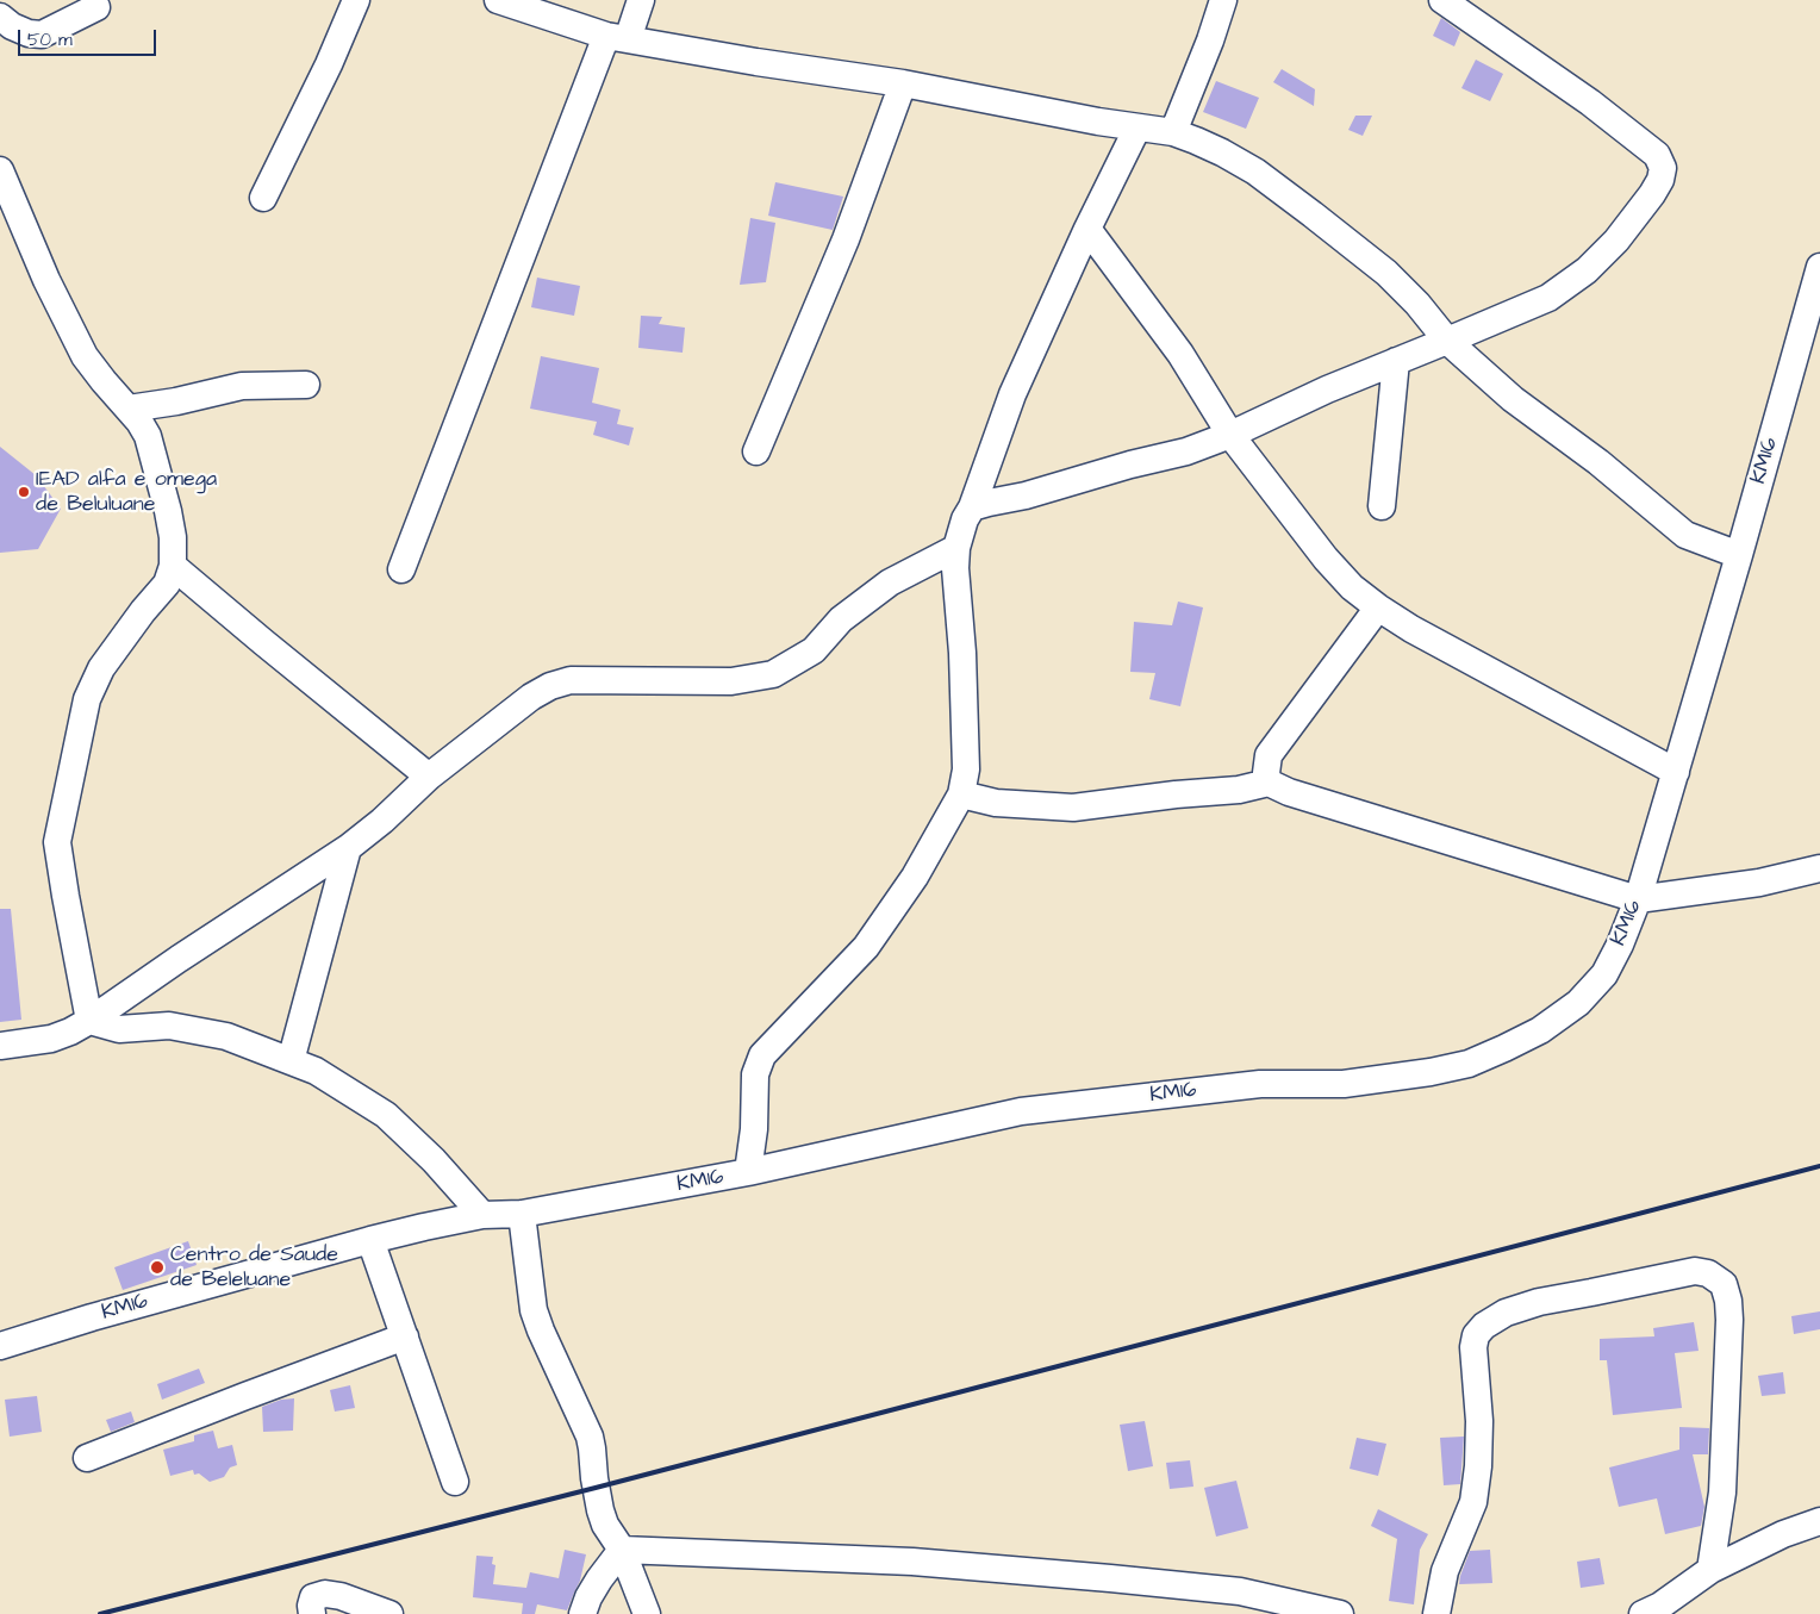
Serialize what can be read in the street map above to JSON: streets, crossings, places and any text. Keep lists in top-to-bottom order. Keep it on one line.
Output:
{"streets":{"street":["KM16"]},"places":["IEAD alfa e omega de Beluluane","Centro de Saude de Beleluane"],"scale_bar":"50 m"}
